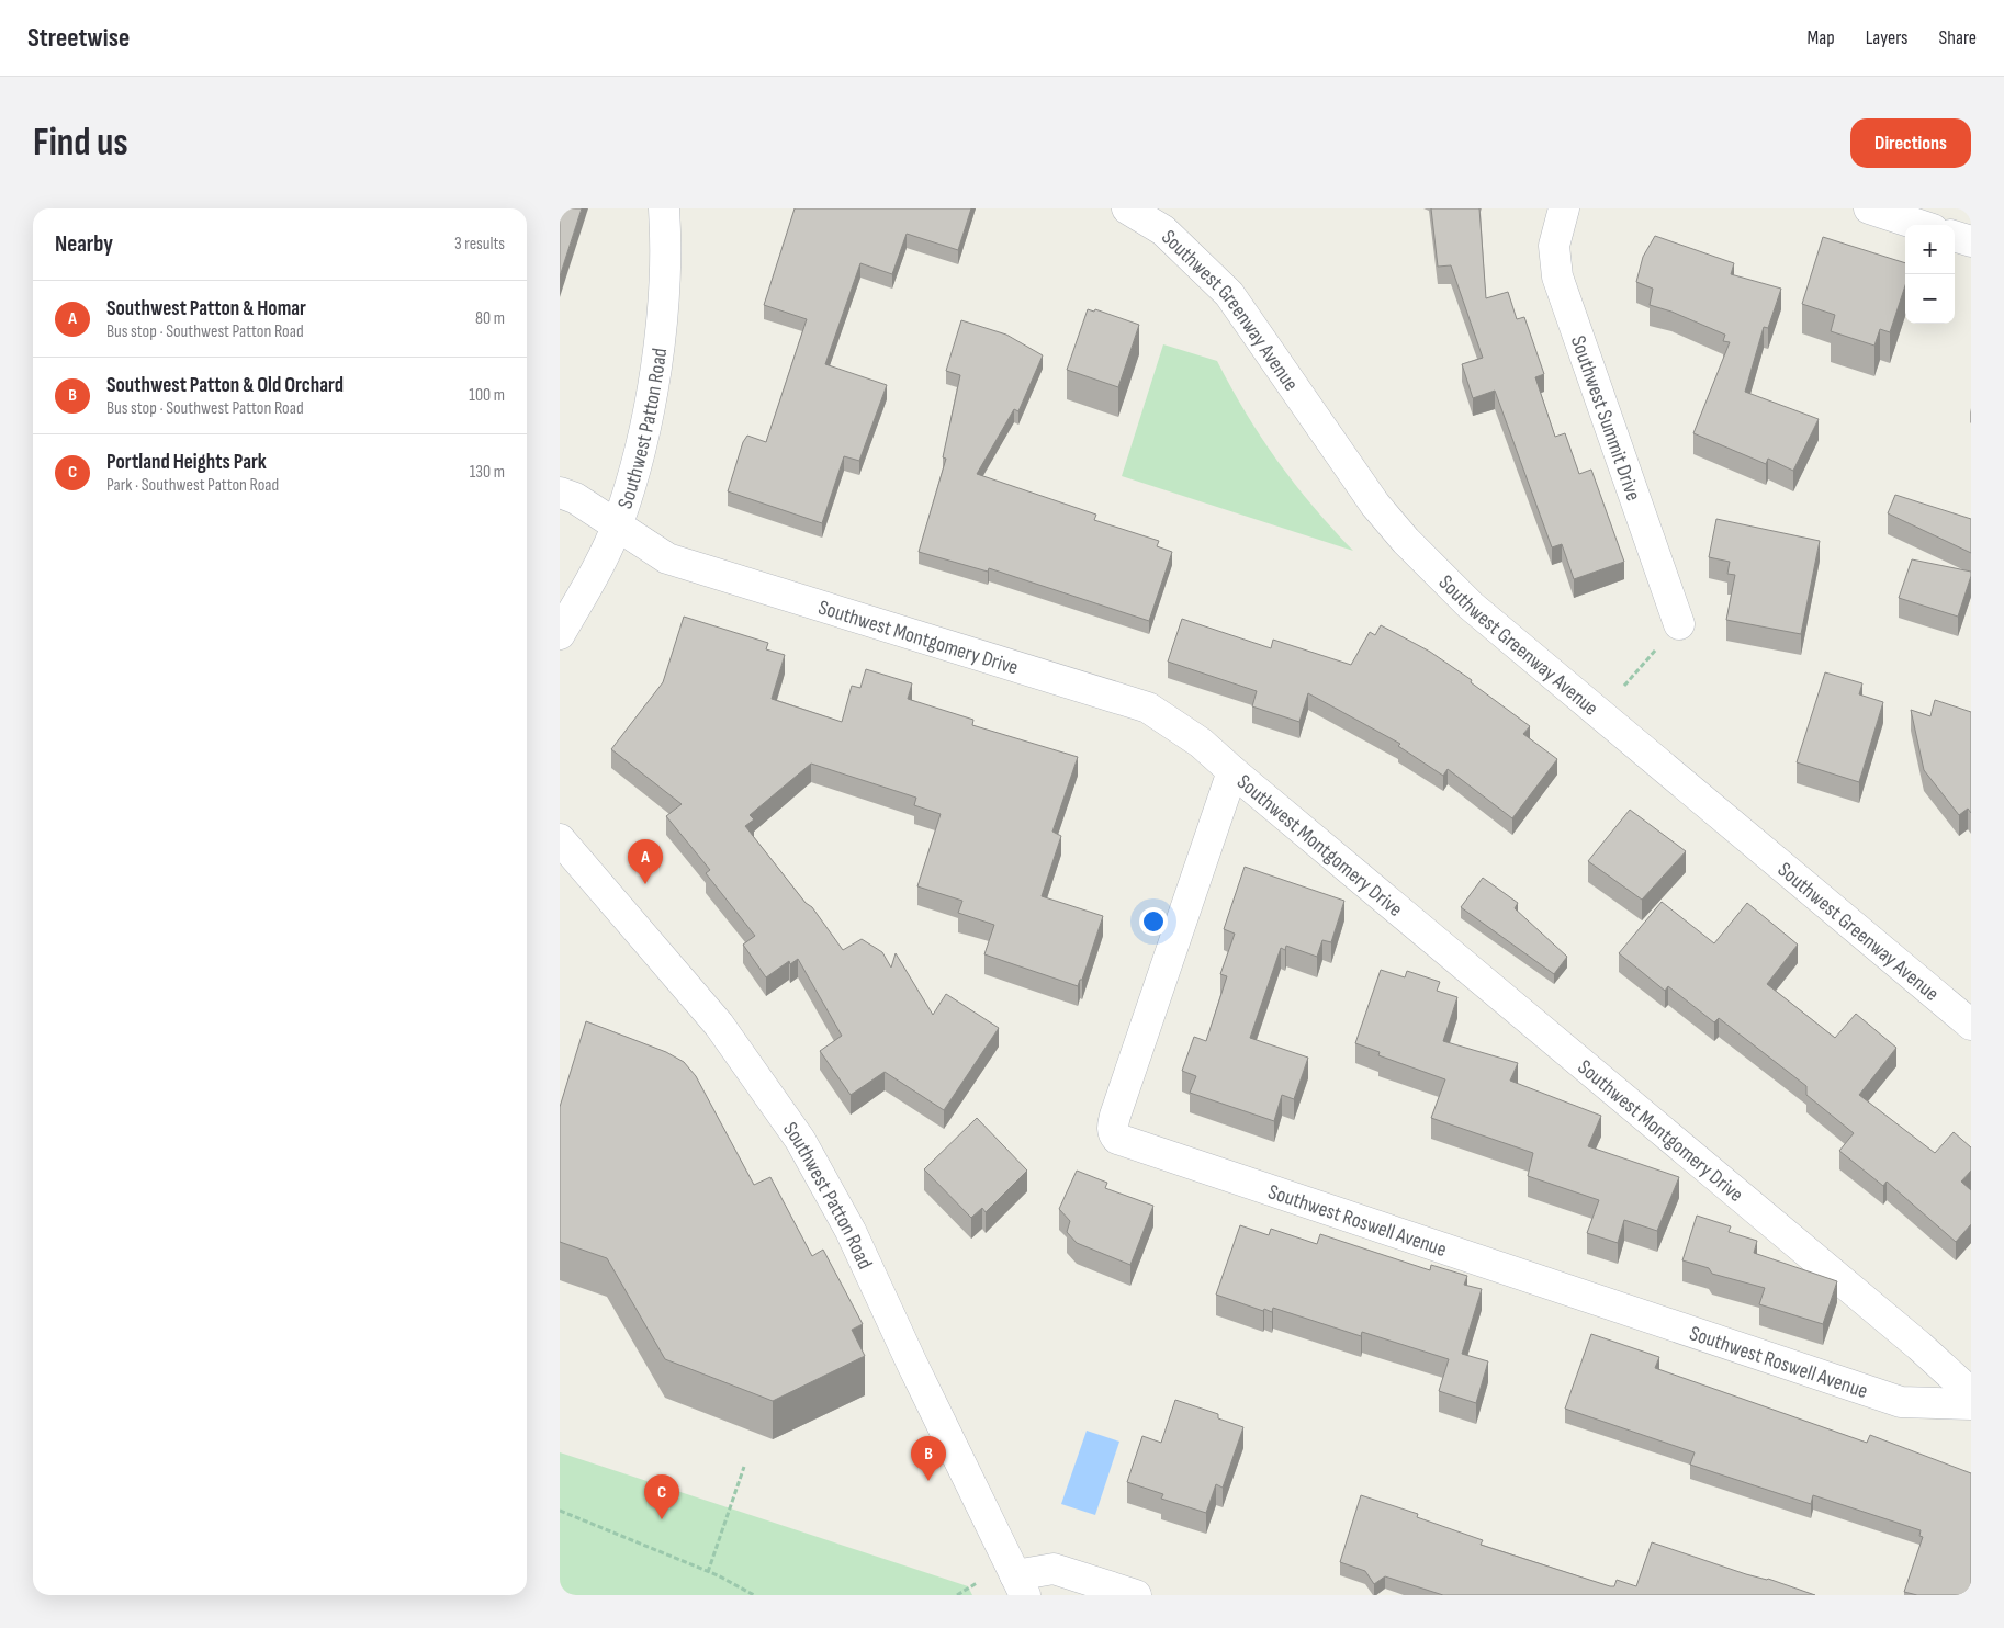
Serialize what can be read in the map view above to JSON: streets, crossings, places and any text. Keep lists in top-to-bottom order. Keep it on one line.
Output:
{"streets":{"street":["Southwest Greenway Avenue","Southwest Summit Drive","Southwest Patton Road","Southwest Montgomery Drive","Southwest Roswell Avenue"]},"crossings":[["Southwest Patton Road","Southwest Montgomery Drive"],["Southwest Montgomery Drive","Southwest Roswell Avenue"]],"page":{"header":"Streetwise","nav":["Map","Layers","Share"],"buttons":"Directions","title":"Find us","heading":["Nearby","3 results"],"map_buttons":["+","−"],"list":[{"mark":"A","name":"Southwest Patton & Homar","note":"Bus stop · Southwest Patton Road","value":"80 m"},{"mark":"B","name":"Southwest Patton & Old Orchard","note":"Bus stop · Southwest Patton Road","value":"100 m"},{"mark":"C","name":"Portland Heights Park","note":"Park · Southwest Patton Road","value":"130 m"}],"pins":["A","B","C"]}}
